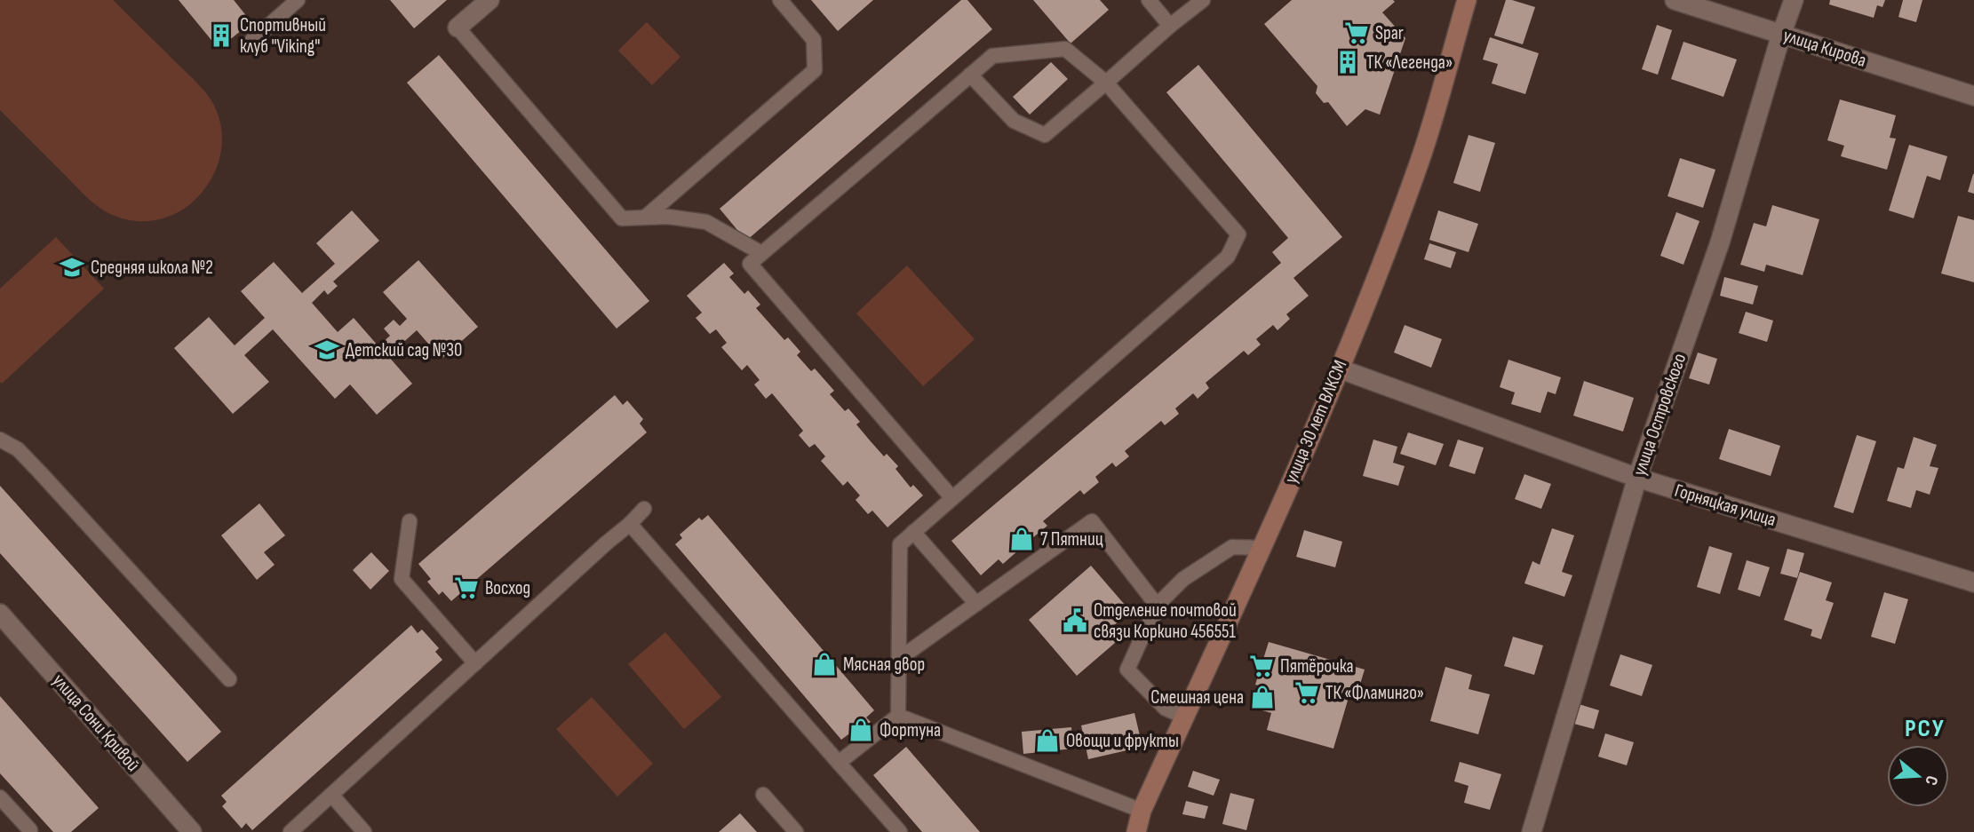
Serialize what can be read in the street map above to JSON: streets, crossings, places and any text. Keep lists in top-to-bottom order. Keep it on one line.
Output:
{"streets":{"main road":["улица 30 лет ВЛКСМ"],"street":["улица Кирова","улица Островского","Горняцкая улица","улица Сони Кривой"]},"crossings":[["улица Кирова","улица Островского"],["улица Островского","Горняцкая улица"],["улица 30 лет ВЛКСМ","Горняцкая улица"]],"districts":["РСУ"],"places":{"supermarket":["Spar","Восход","Пятёрочка","ТК «Фламинго»"],"building":["Спортивный клуб \"Viking\"","ТК «Легенда»"],"school or university":["Средняя школа №2","Детский сад №30"],"shop":["7 Пятниц","Мясная двор","Смешная цена","Фортуна","Овощи и фрукты"],"public building":["Отделение почтовой связи Коркино 456551"]},"north":"right"}
